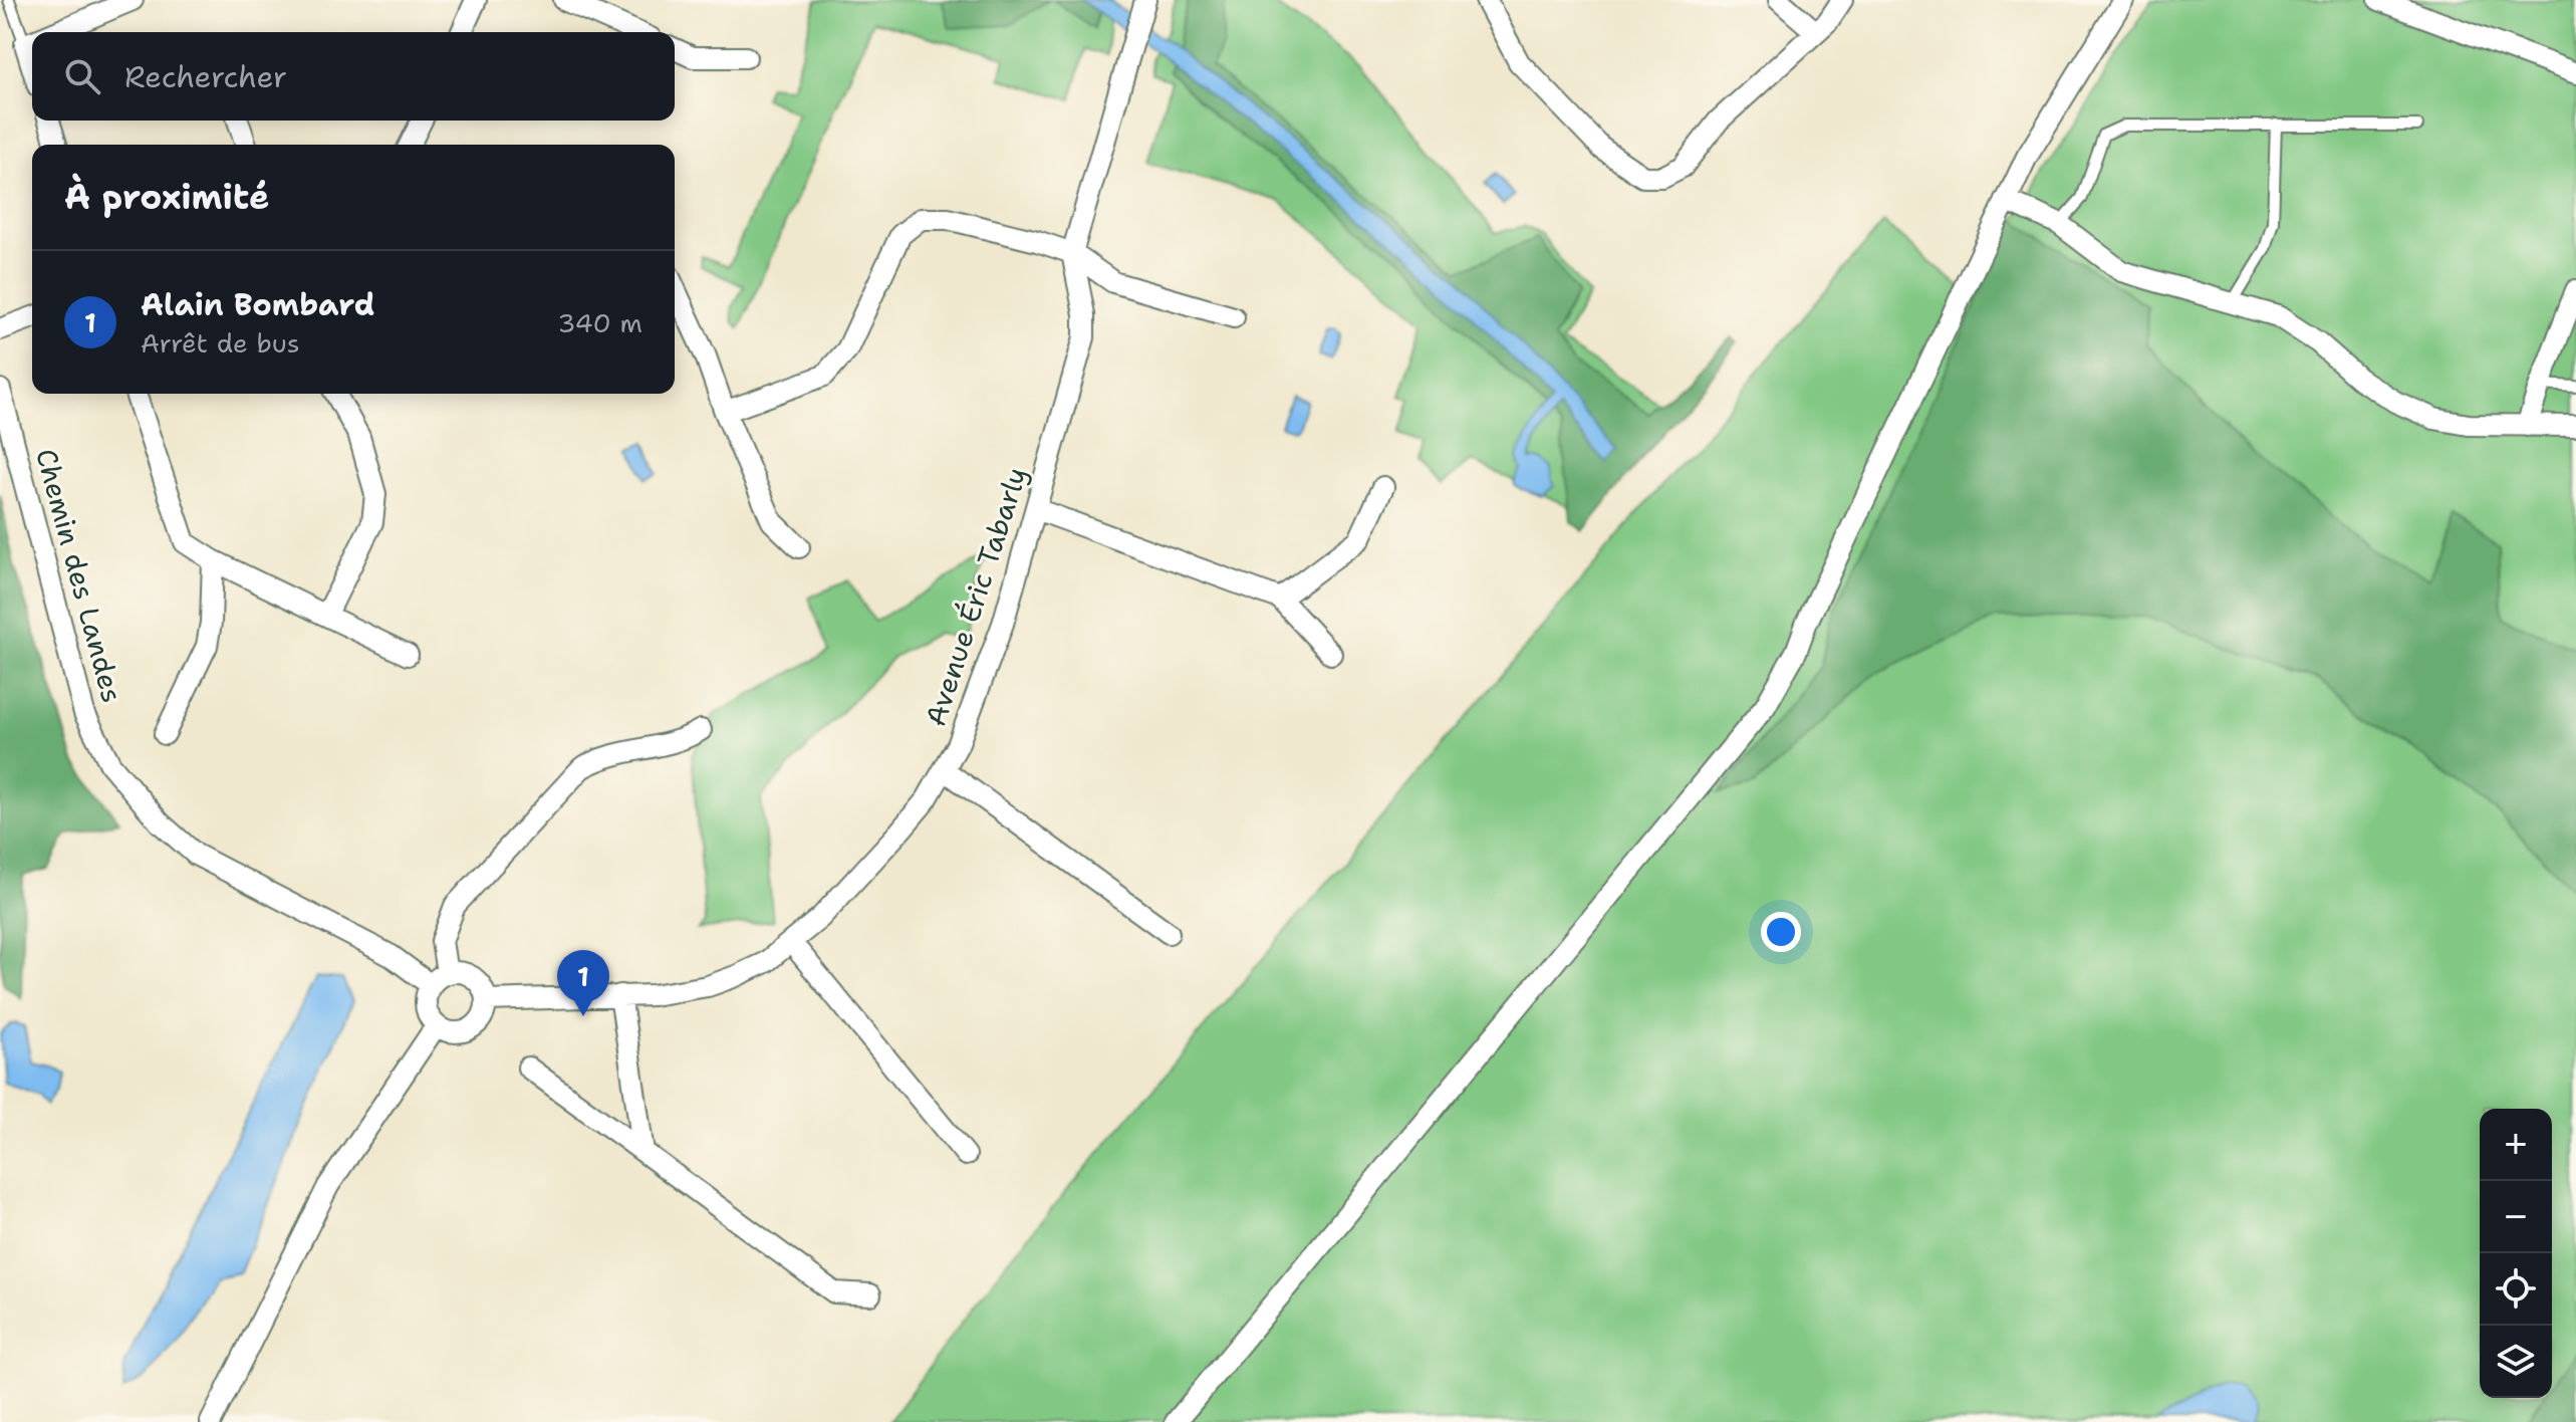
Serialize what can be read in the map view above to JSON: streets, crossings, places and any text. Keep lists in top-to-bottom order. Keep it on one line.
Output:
{"streets":{"street":["Chemin des Landes","Avenue Éric Tabarly"]},"crossings":[["Chemin des Landes","Avenue Éric Tabarly"]],"page":{"search":"Rechercher","heading":"À proximité","list":[{"mark":"1","name":"Alain Bombard","note":"Arrêt de bus","value":"340 m"}],"pins":"1","map_buttons":["+","−"]}}
